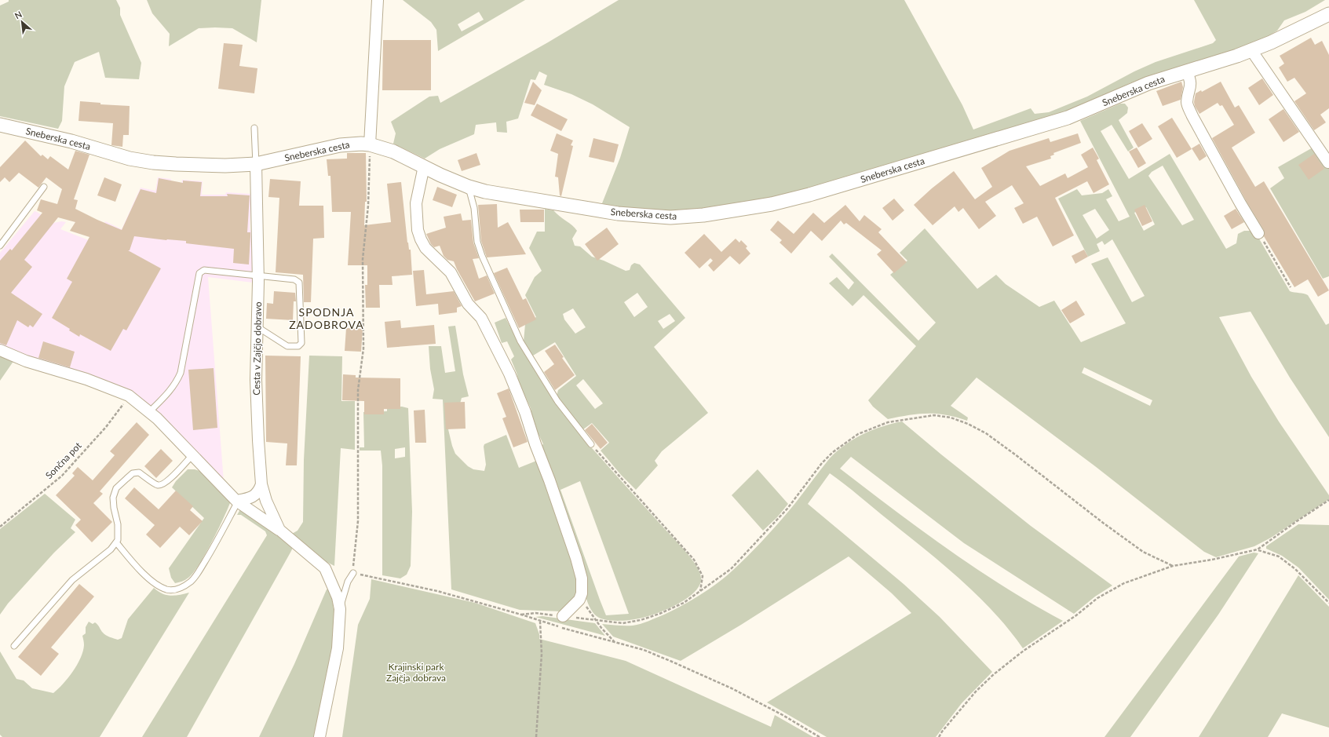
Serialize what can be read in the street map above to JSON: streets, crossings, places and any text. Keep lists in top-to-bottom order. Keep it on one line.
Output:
{"streets":{"street":["Sneberska cesta","Cesta v Zajčjo dobravo"],"path":["Sončna pot"]},"crossings":[["Sneberska cesta","Cesta v Zajčjo dobravo"],["Cesta v Zajčjo dobravo","Sončna pot"]],"districts":["SPODNJA ZADOBROVA"],"parks":["Krajinski park Zajčja dobrava"],"north":"top left"}
